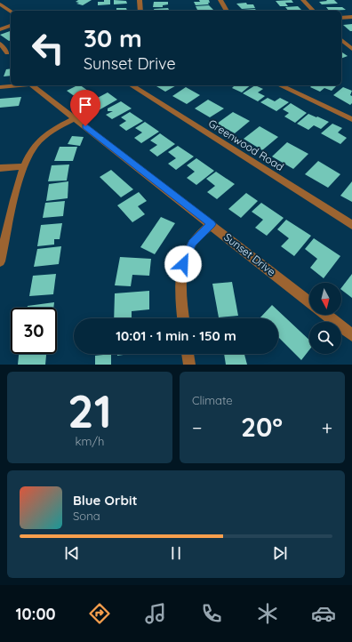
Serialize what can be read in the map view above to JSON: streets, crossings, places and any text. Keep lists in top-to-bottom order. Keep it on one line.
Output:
{"streets":{"street":["Greenwood Road","Sunset Drive"]},"north":"bottom","page":{"turn":["30 m","Sunset Drive"],"limit":"30","trip":"10:01 · 1 min · 150 m","tile":[["21","km/h"],"Climate"],"heat":["−","20°","+"],"song":["Blue Orbit","Sona"],"tabs":"10:00"}}
